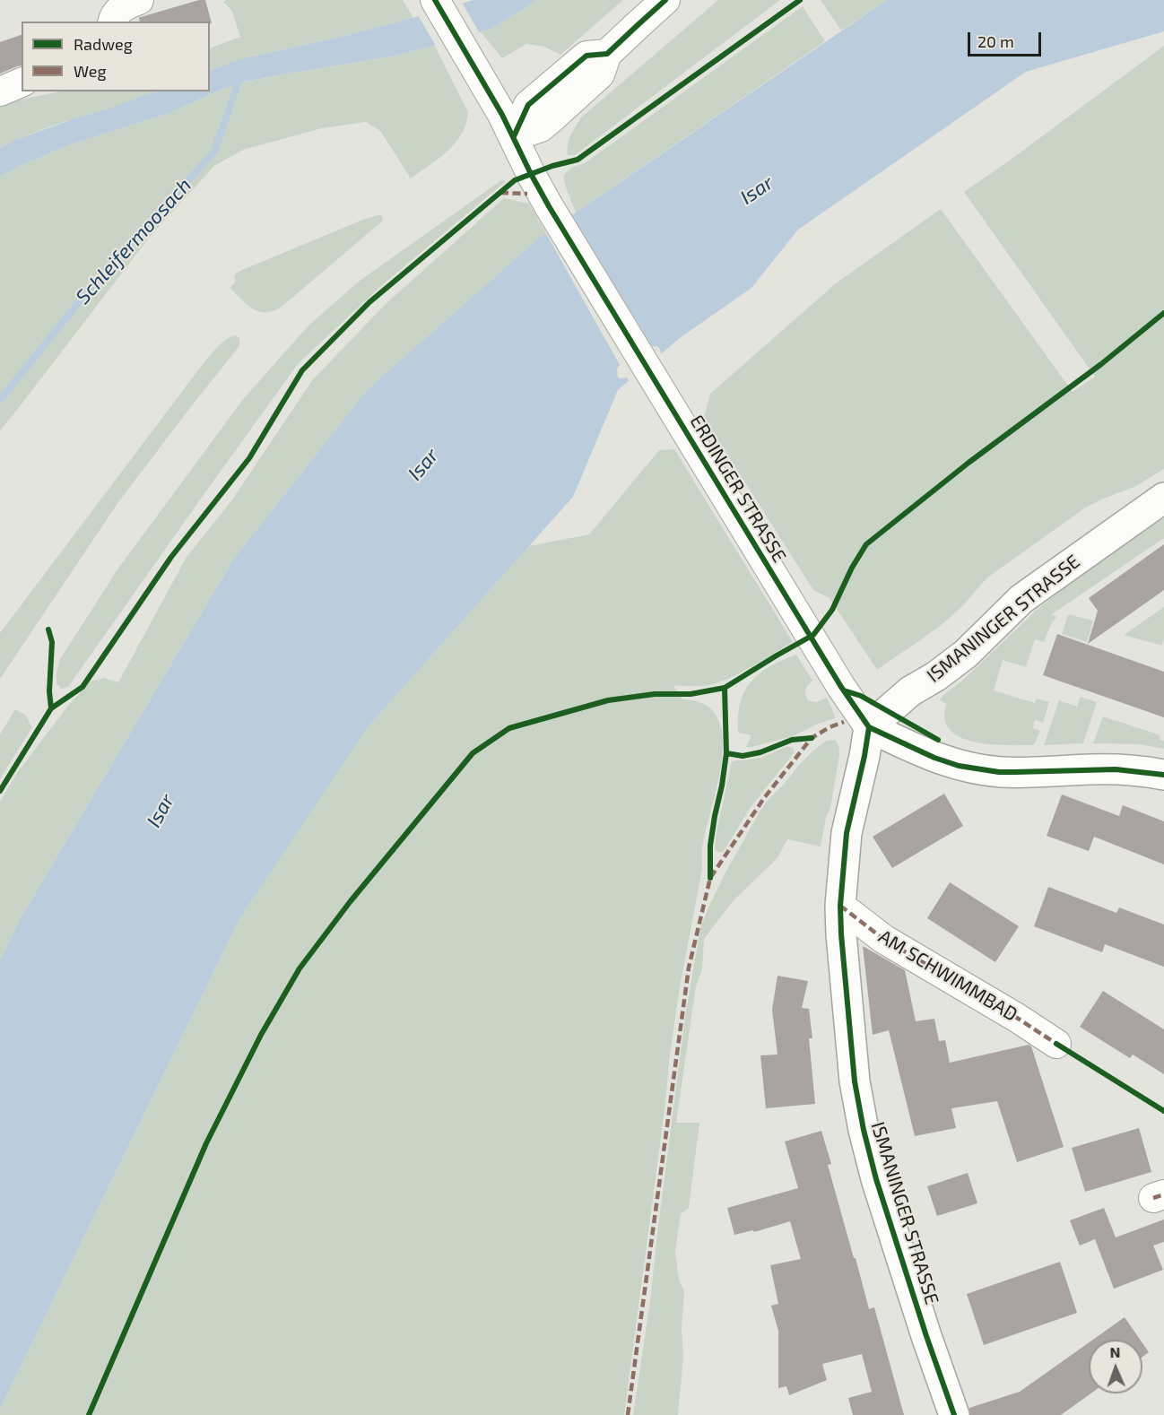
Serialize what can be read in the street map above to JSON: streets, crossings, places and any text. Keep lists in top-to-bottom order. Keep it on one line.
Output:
{"streets":{"street":["ERDINGER STRASSE","ISMANINGER STRASSE","AM SCHWIMMBAD"]},"crossings":[["ERDINGER STRASSE","ISMANINGER STRASSE"],["ISMANINGER STRASSE","AM SCHWIMMBAD"]],"water":["Isar","Schleifermoosach"],"legend":["Radweg","Weg"],"scale_bar":"20 m","north":"top"}
